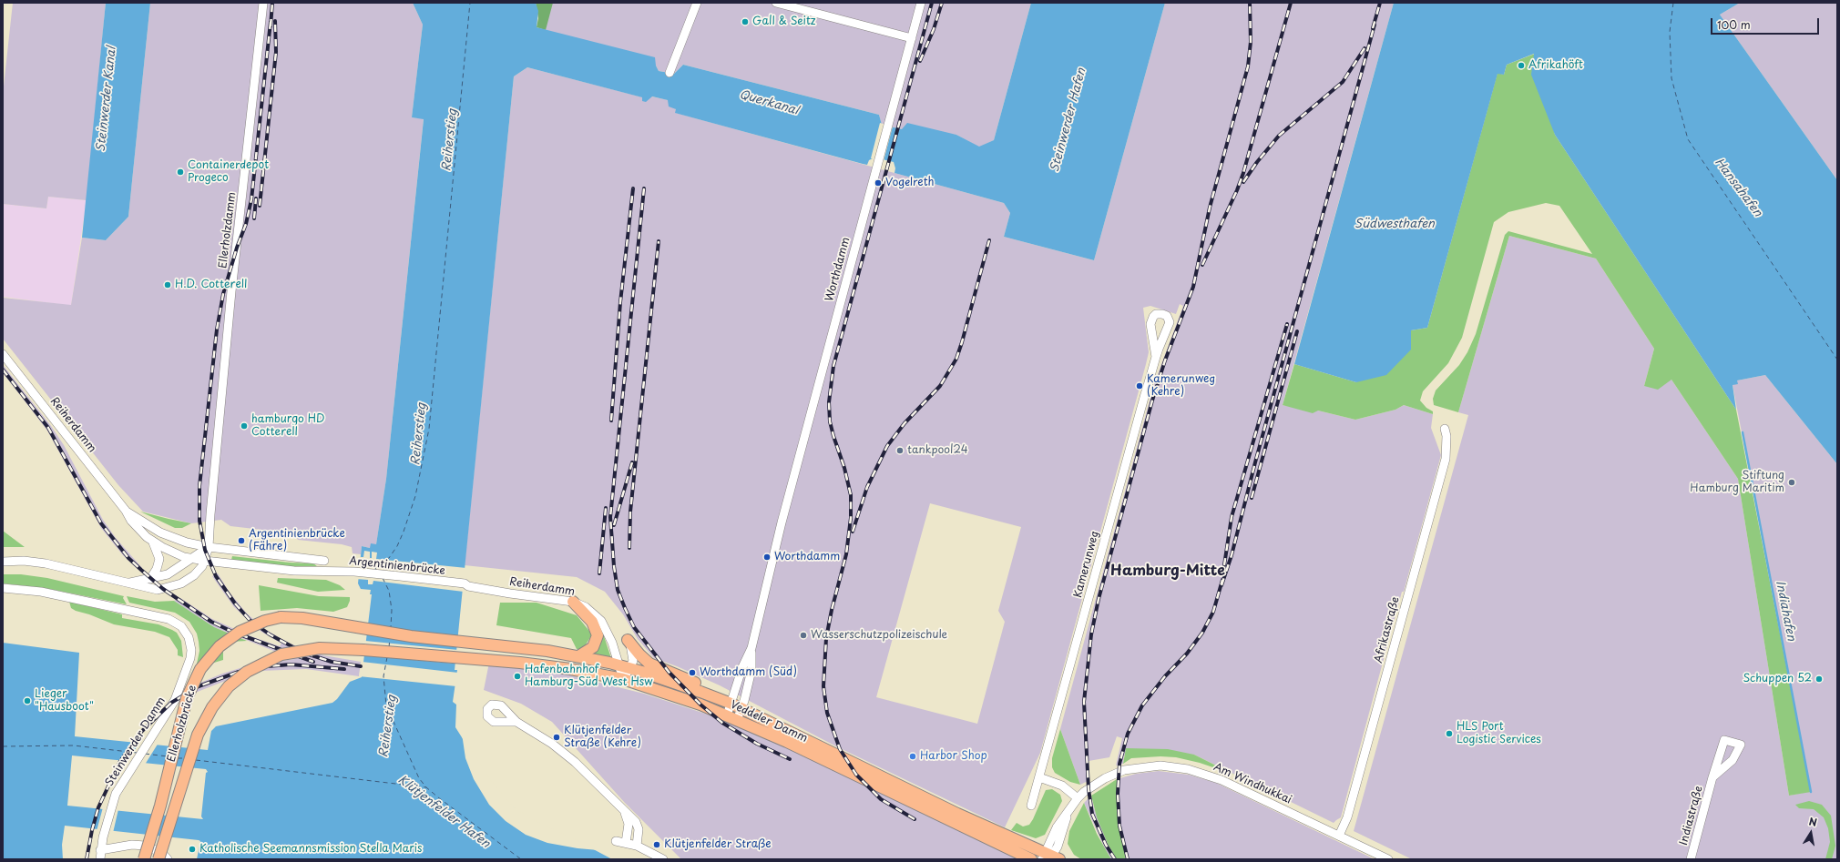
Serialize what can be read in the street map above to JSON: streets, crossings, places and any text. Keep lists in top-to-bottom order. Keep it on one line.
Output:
{"streets":{"main road":["Veddeler Damm","Ellerholzbrücke"],"street":["Ellerholzdamm","Worthdamm","Reiherdamm","Kamerunweg","Argentinienbrücke","Afrikastraße","Steinwerder Damm","Am Windhukkai","Indiastraße"]},"crossings":[["Ellerholzdamm","Reiherdamm"],["Ellerholzdamm","Argentinienbrücke"],["Worthdamm","Veddeler Damm"],["Reiherdamm","Argentinienbrücke"],["Reiherdamm","Veddeler Damm"],["Afrikastraße","Am Windhukkai"],["Veddeler Damm","Ellerholzbrücke"],["Veddeler Damm","Am Windhukkai"]],"districts":["Hamburg-Mitte"],"water":["Steinwerder Kanal","Querkanal","Steinwerder Hafen","Reiherstieg","Hansahafen","Südwesthafen","Indiahafen","Klütjenfelder Hafen"],"places":["Gall & Seitz","Afrikahöft","Containerdepot Progeco","Vogelreth","H.D. Cotterell","Kamerunweg (Kehre)","hamburgo HD Cotterell","tankpool24","Stiftung Hamburg Maritim","Argentinienbrücke (Fähre)","Worthdamm","Wasserschutzpolizeischule","Worthdamm (Süd)","Hafenbahnhof Hamburg-Süd West Hsw","Schuppen 52","Lieger \"Hausboot\"","HLS Port Logistic Services","Klütjenfelder Straße (Kehre)","Harbor Shop","Klütjenfelder Straße","Katholische Seemannsmission Stella Maris"],"scale_bar":"100 m","north":"top"}
